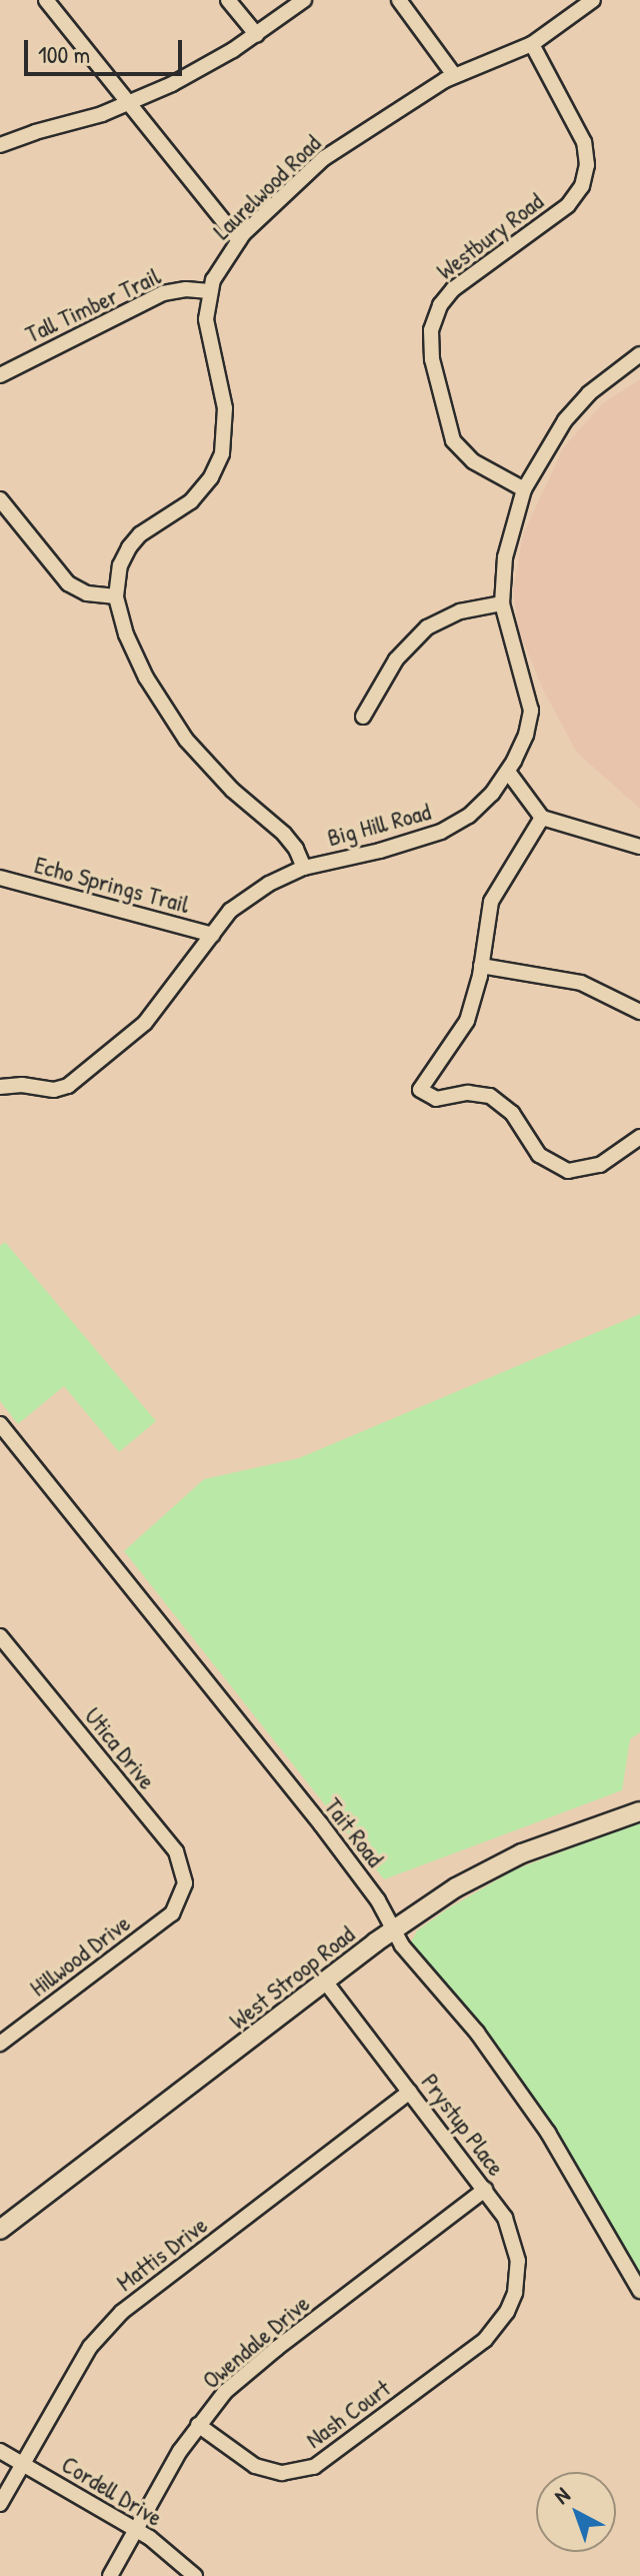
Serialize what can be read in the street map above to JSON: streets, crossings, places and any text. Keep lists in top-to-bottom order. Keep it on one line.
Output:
{"streets":{"main road":["West Stroop Road"],"street":["Laurelwood Road","Westbury Road","Tall Timber Trail","Big Hill Road","Echo Springs Trail","Utica Drive","Tait Road","Hillwood Drive","Prystup Place","Mattis Drive","Owendale Drive","Nash Court","Cordell Drive"]},"crossings":[["Laurelwood Road","Westbury Road"],["Laurelwood Road","Tall Timber Trail"],["Laurelwood Road","Big Hill Road"],["Westbury Road","Big Hill Road"],["Big Hill Road","Echo Springs Trail"],["Utica Drive","Hillwood Drive"],["Tait Road","West Stroop Road"],["West Stroop Road","Prystup Place"],["Prystup Place","Mattis Drive"],["Prystup Place","Owendale Drive"],["Prystup Place","Nash Court"],["Mattis Drive","Cordell Drive"],["Owendale Drive","Nash Court"],["Owendale Drive","Cordell Drive"]],"scale_bar":"100 m","north":"top left"}
